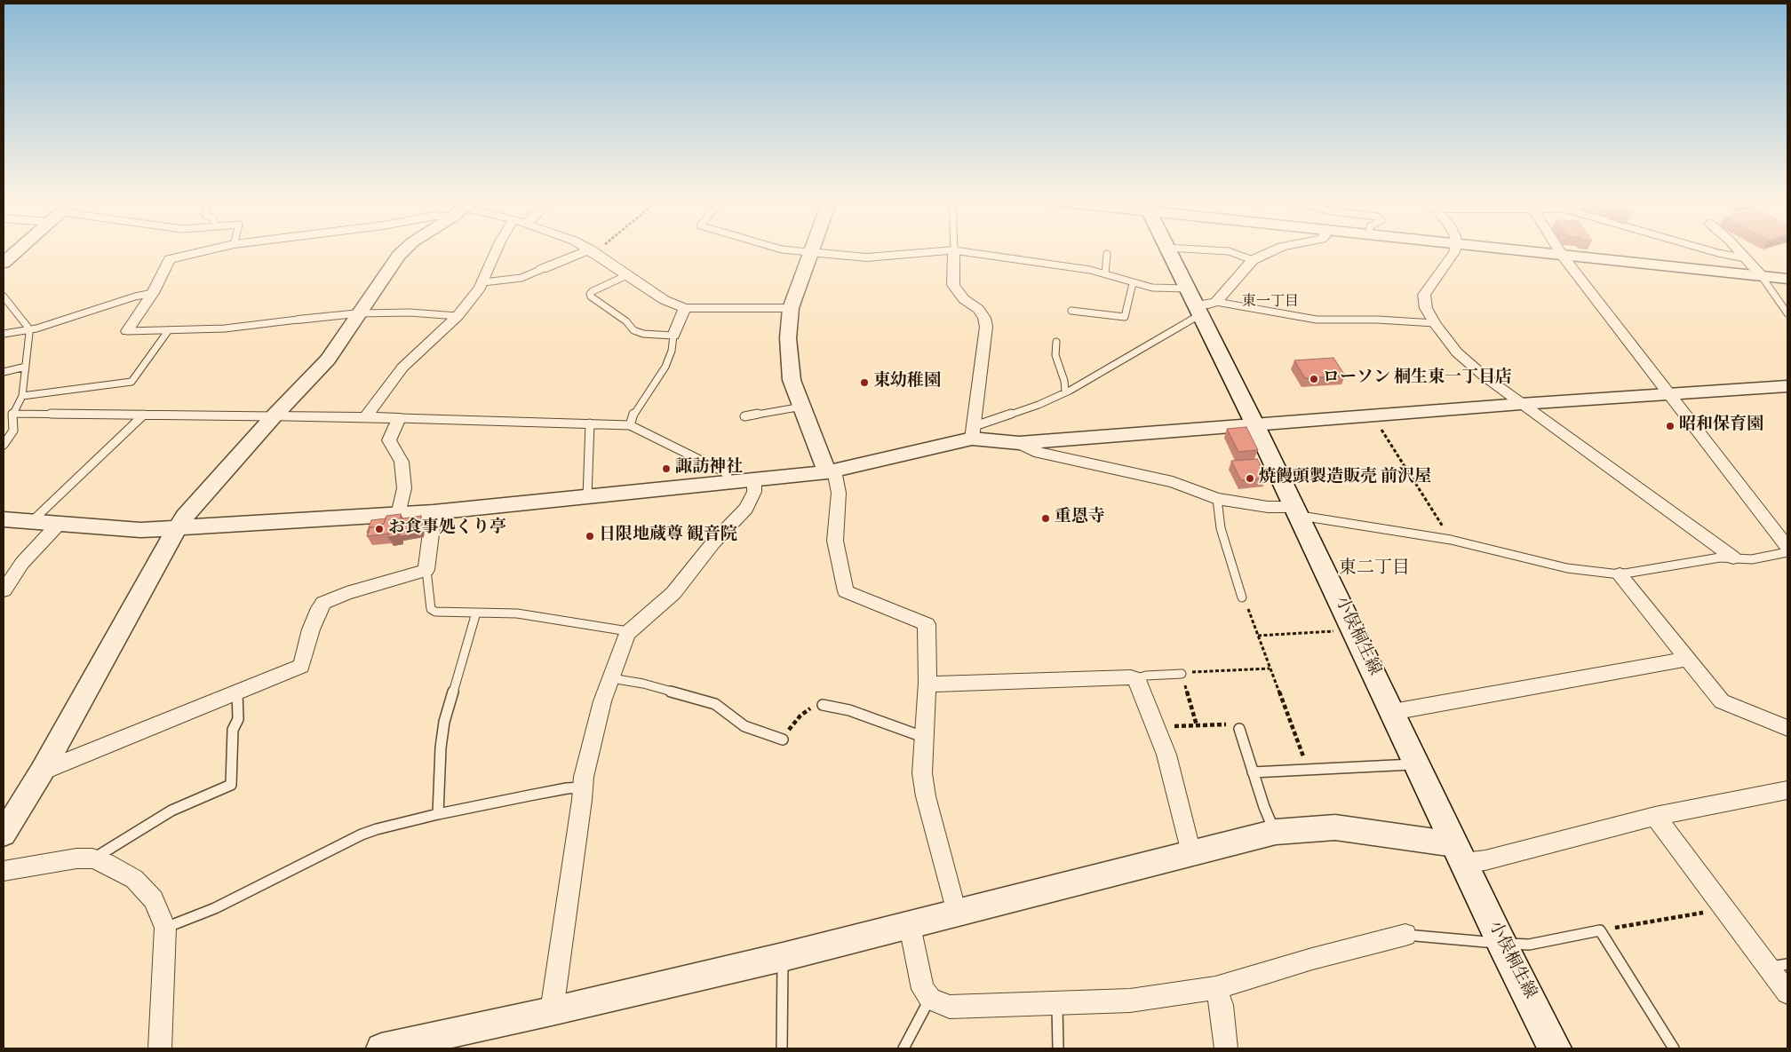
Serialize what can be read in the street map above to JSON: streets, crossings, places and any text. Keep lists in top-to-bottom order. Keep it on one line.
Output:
{"streets":{"main road":["小俣桐生線"]},"districts":["東一丁目","東二丁目"],"places":["ローソン 桐生東一丁目店","東幼稚園","昭和保育園","諏訪神社","焼饅頭製造販売 前沢屋","重恩寺","お食事処くり亭","日限地蔵尊 観音院"]}
